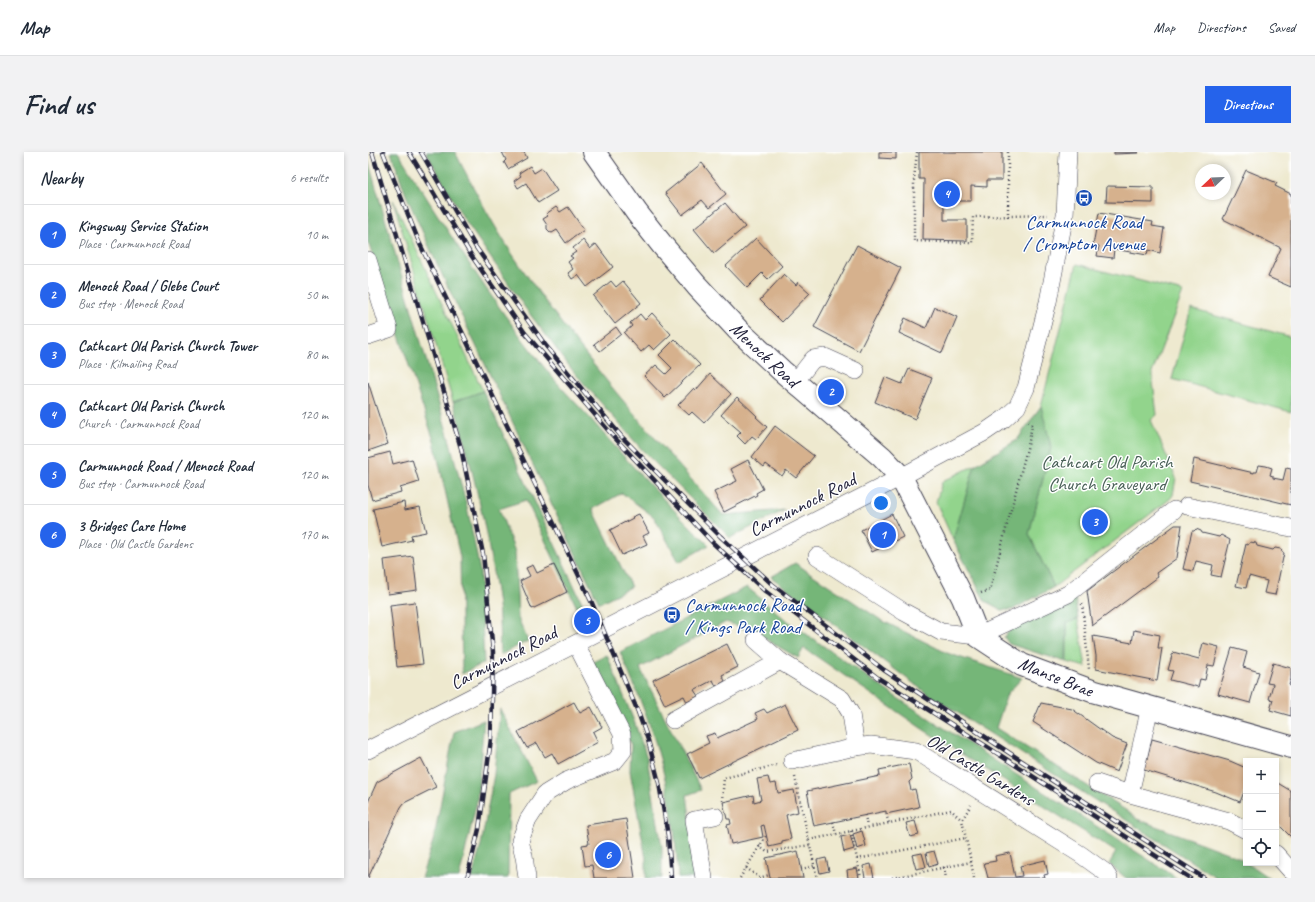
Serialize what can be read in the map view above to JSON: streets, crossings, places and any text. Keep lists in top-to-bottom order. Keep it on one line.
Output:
{"streets":{"main road":["Menock Road","Manse Brae"],"street":["Carmunnock Road","Old Castle Gardens"]},"crossings":[["Menock Road","Carmunnock Road"],["Menock Road","Manse Brae"]],"parks":["Cathcart Old Parish Church Graveyard"],"places":{"bus stop":["Carmunnock Road / Crompton Avenue","Carmunnock Road / Kings Park Road"]},"north":"bottom left","page":{"header":"Map","nav":["Map","Directions","Saved"],"buttons":"Directions","title":"Find us","heading":["Nearby","6 results"],"pins":["4","2","3","1","5","6"],"list":[{"mark":"1","name":"Kingsway Service Station","note":"Place · Carmunnock Road","value":"10 m"},{"mark":"2","name":"Menock Road / Glebe Court","note":"Bus stop · Menock Road","value":"50 m"},{"mark":"3","name":"Cathcart Old Parish Church Tower","note":"Place · Kilmailing Road","value":"80 m"},{"mark":"4","name":"Cathcart Old Parish Church","note":"Church · Carmunnock Road","value":"120 m"},{"mark":"5","name":"Carmunnock Road / Menock Road","note":"Bus stop · Carmunnock Road","value":"120 m"},{"mark":"6","name":"3 Bridges Care Home","note":"Place · Old Castle Gardens","value":"170 m"}],"map_buttons":["+","−"]}}
